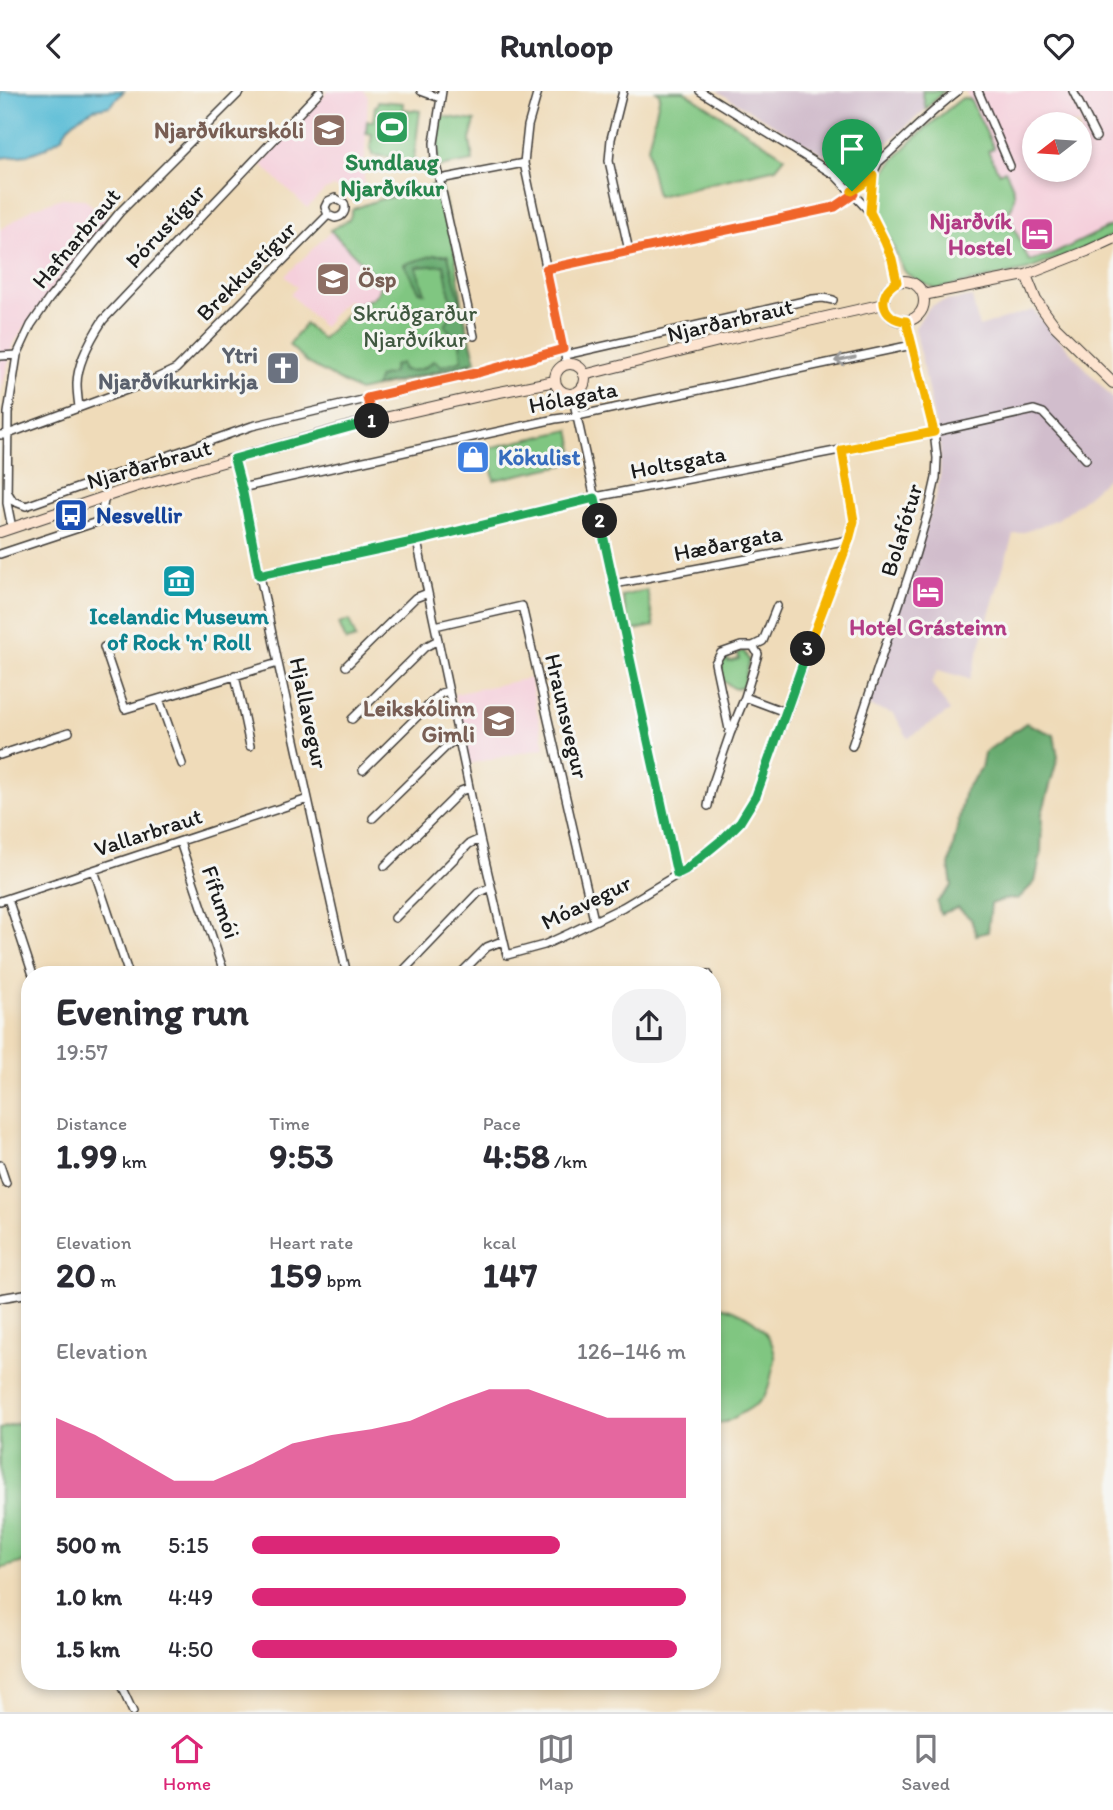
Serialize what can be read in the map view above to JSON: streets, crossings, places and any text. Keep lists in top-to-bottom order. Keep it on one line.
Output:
{"streets":{"main road":["Njarðarbraut"],"street":["Þórustígur","Hafnarbraut","Brekkustígur","Hólagata","Holtsgata","Bolafótur","Hæðargata","Hjallavegur","Hraunsvegur","Vallarbraut","Fífumói","Móavegur"]},"crossings":[["Þórustígur","Brekkustígur"],["Hafnarbraut","Brekkustígur"],["Hafnarbraut","Njarðarbraut"],["Njarðarbraut","Bolafótur"],["Njarðarbraut","Hjallavegur"],["Hólagata","Bolafótur"],["Hólagata","Hjallavegur"],["Holtsgata","Bolafótur"],["Holtsgata","Hjallavegur"],["Holtsgata","Móavegur"],["Hæðargata","Móavegur"],["Hjallavegur","Vallarbraut"],["Hraunsvegur","Móavegur"],["Vallarbraut","Fífumói"]],"parks":["Skrúðgarður Njarðvíkur"],"places":{"sports":["Sundlaug Njarðvíkur"],"school or university":["Njarðvíkurskóli","Ösp","Leikskólinn Gimli"],"hotel":["Njarðvík Hostel","Hotel Grásteinn"],"church":["Ytri Njarðvíkurkirkja"],"shop":["Kökulist"],"bus stop":["Nesvellir"],"museum":["Icelandic Museum of Rock 'n' Roll"]},"north":"left","page":{"header":"Runloop","pins":["1","2","3"],"heading":["Evening run","19:57"],"stats":[["Distance","1.99 km"],["Time","9:53"],["Pace","4:58 /km"],["Elevation","20 m"],["Heart rate","159 bpm"],["kcal","147"]],"chart":["Elevation","126–146 m"],"list":[{"name":"500 m","note":"5:15"},{"name":"1.0 km","note":"4:49"},{"name":"1.5 km","note":"4:50"}],"tabs":["Home","Map","Saved"]}}
